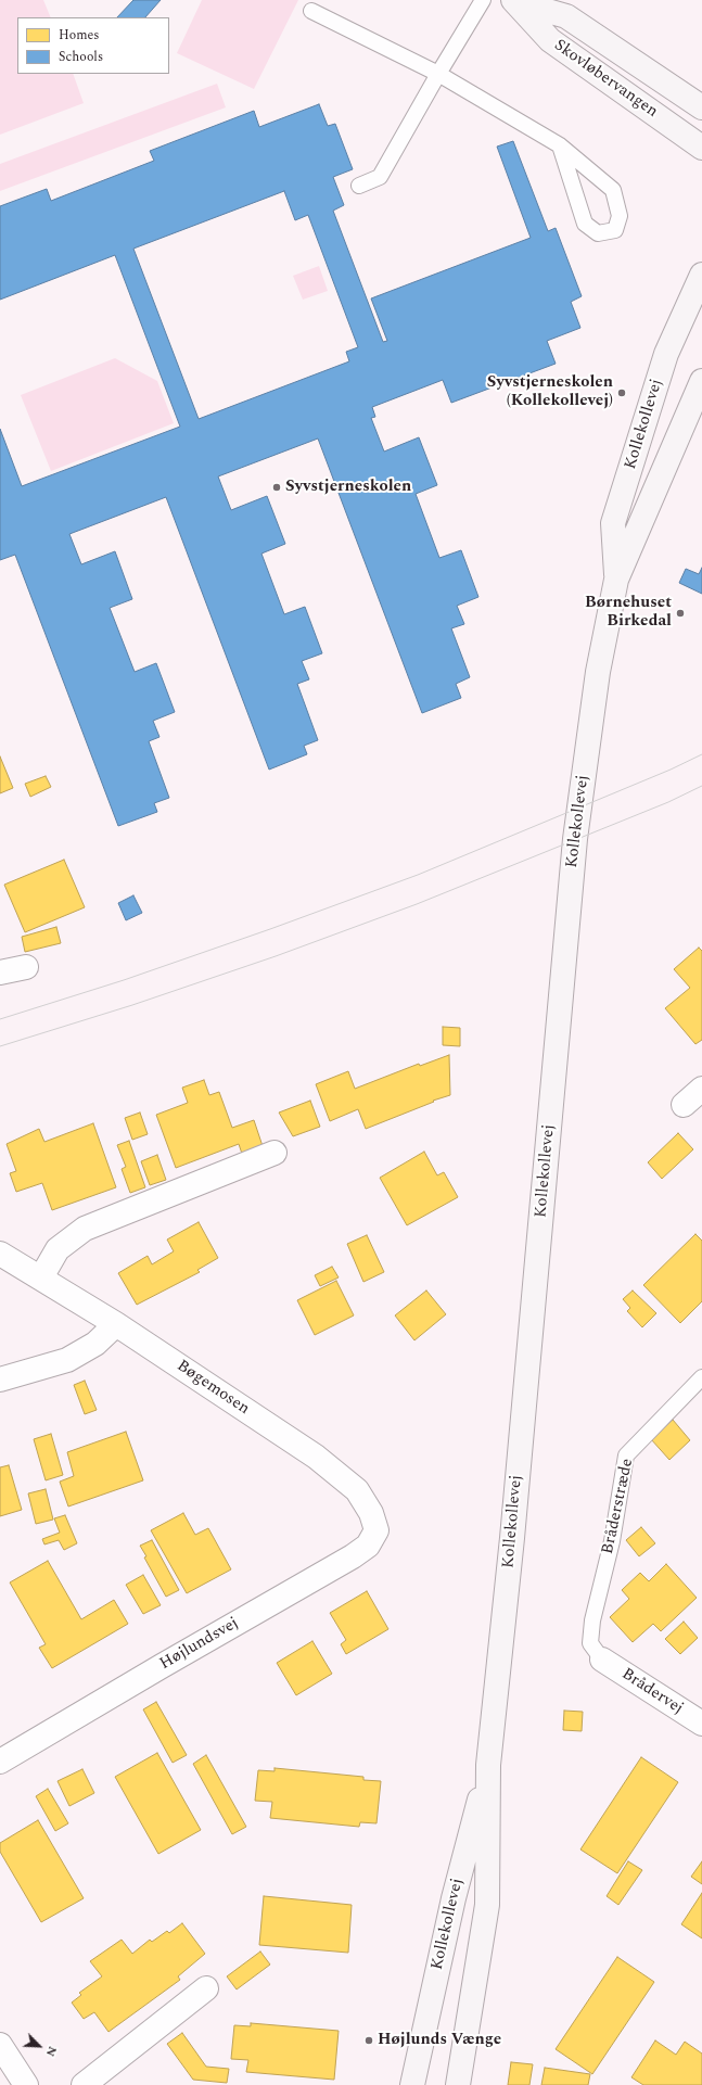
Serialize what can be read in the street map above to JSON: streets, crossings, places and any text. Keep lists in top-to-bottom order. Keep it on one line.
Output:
{"streets":{"street":["Skovløbervangen","Kollekollevej","Bøgemosen","Højlundsvej","Brådervej"],"lane":["Bråderstræde"]},"crossings":[["Bøgemosen","Højlundsvej"],["Bråderstræde","Brådervej"]],"places":["Syvstjerneskolen (Kollekollevej)","Syvstjerneskolen","Børnehuset Birkedal","Højlunds Vænge"],"legend":["Homes","Schools"],"north":"bottom right"}
